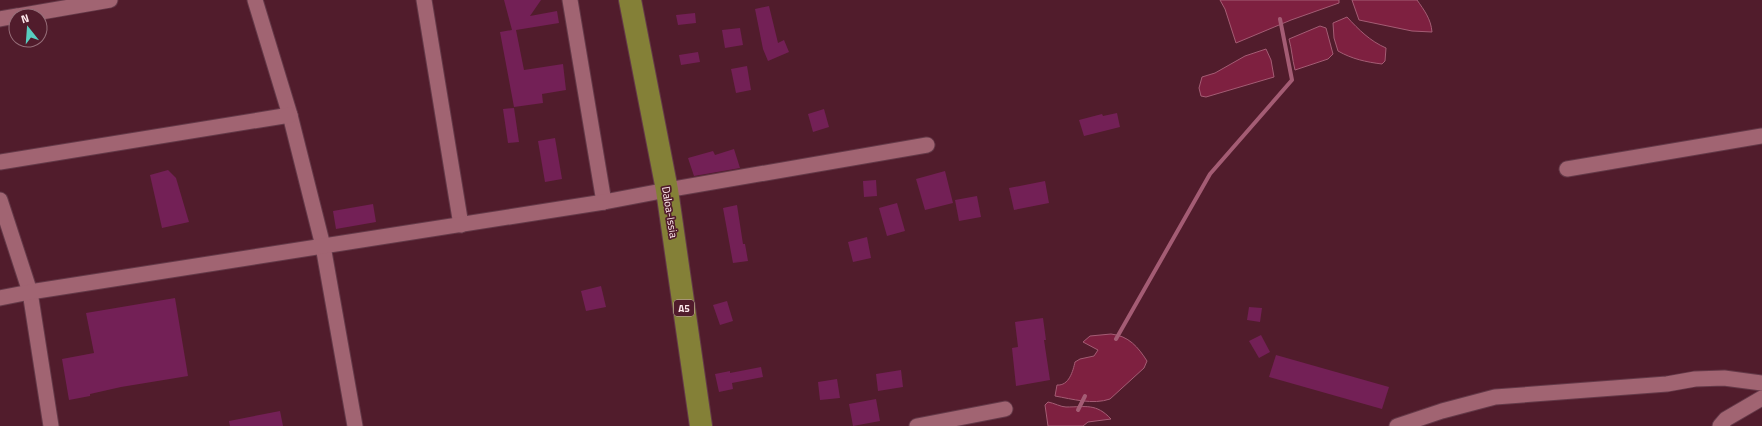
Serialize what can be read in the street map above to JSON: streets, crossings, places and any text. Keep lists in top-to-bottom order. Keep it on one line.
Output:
{"streets":{"main road":["Daloa-Issia","A5"]},"north":"top"}
